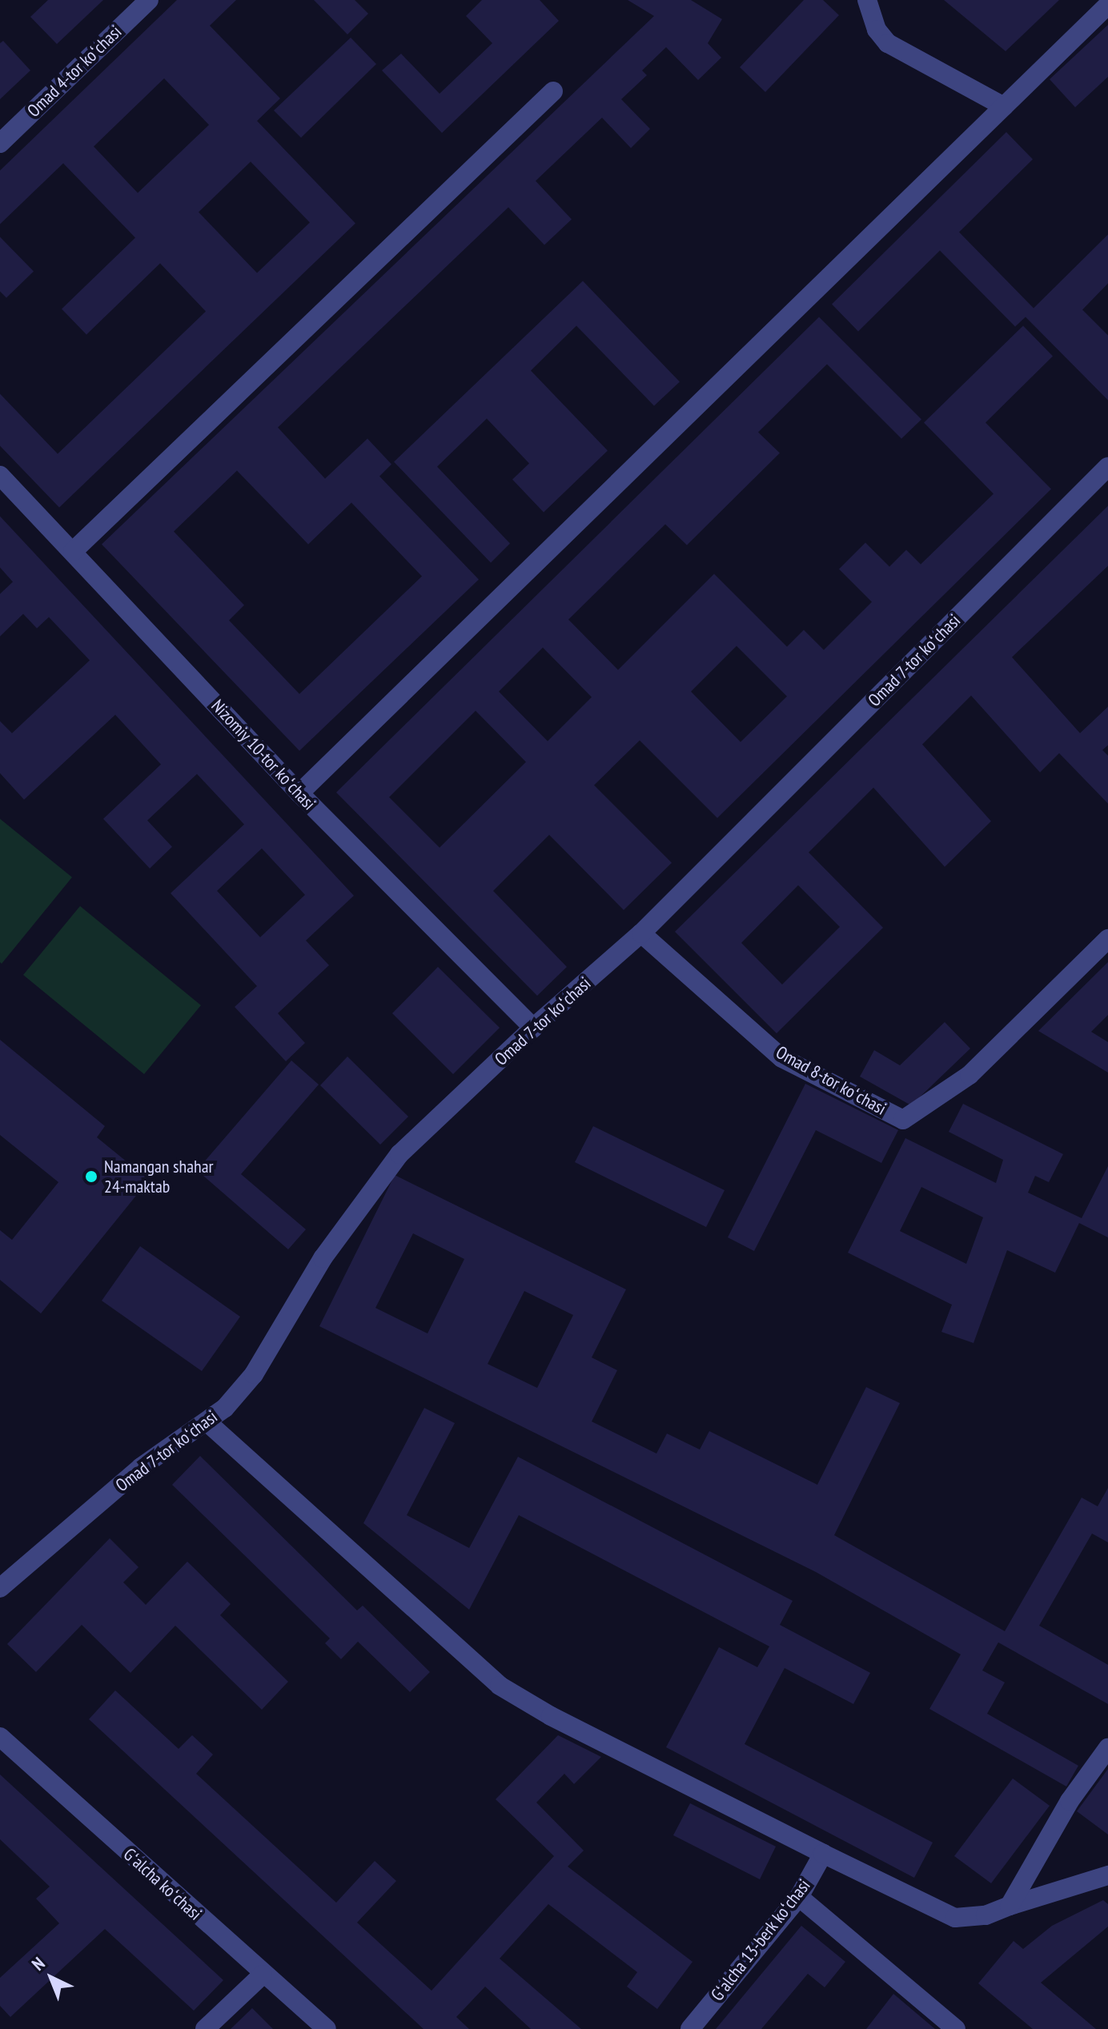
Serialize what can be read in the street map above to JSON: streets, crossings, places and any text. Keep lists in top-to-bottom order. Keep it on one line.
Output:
{"streets":{"street":["Omad 4-tor koʻchasi","Omad 7-tor koʻchasi","Nizomiy 10-tor koʻchasi","Omad 8-tor koʻchasi","Gʻalcha koʻchasi","Gʻalcha 13-berk koʻchasi"]},"crossings":[["Omad 7-tor koʻchasi","Nizomiy 10-tor koʻchasi"],["Omad 7-tor koʻchasi","Omad 8-tor koʻchasi"]],"places":["Namangan shahar 24-maktab"],"north":"top left"}
